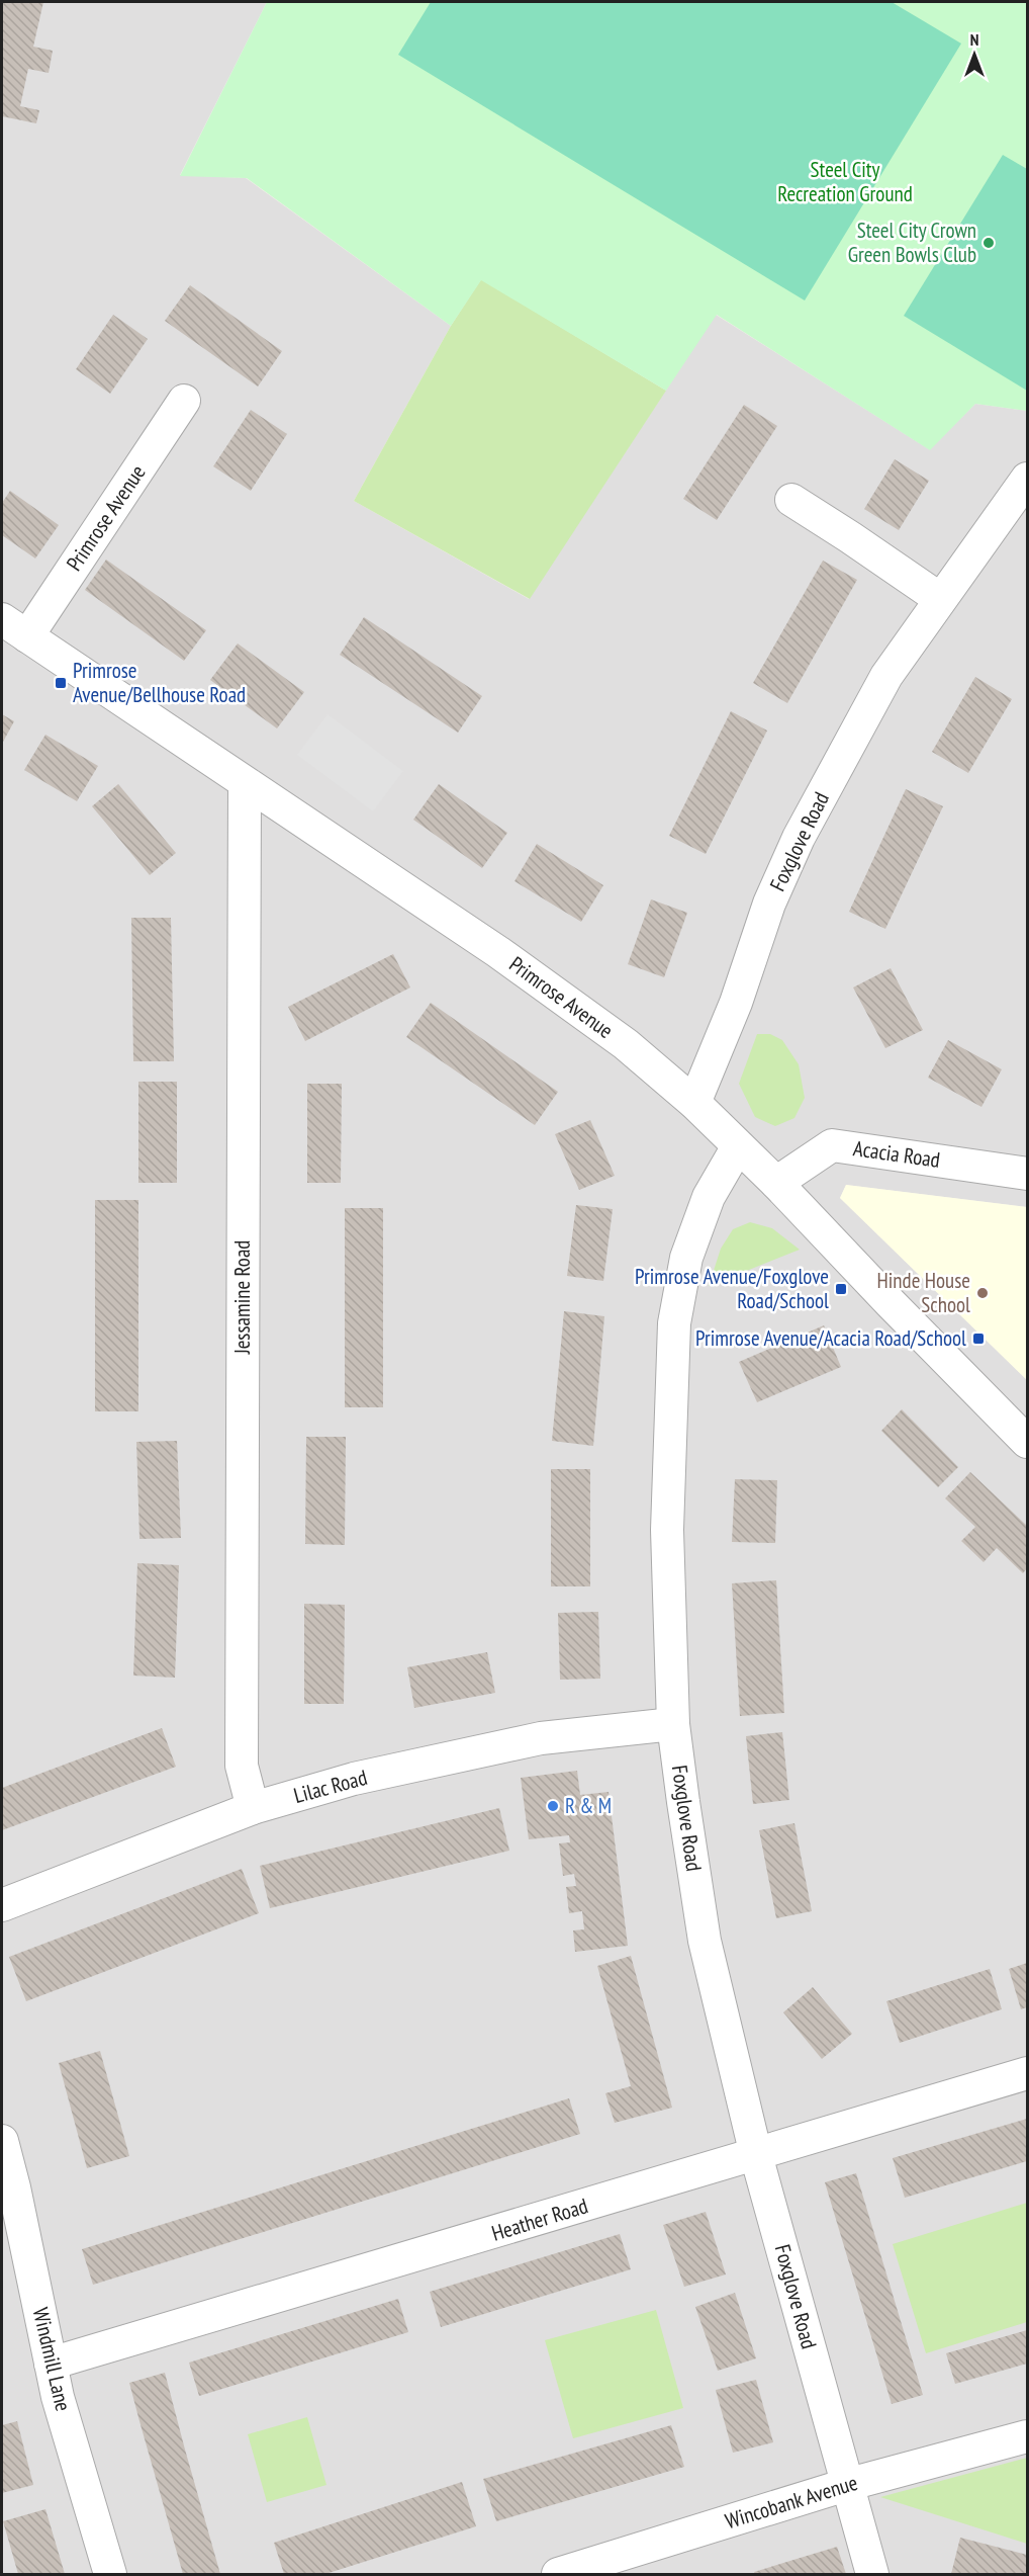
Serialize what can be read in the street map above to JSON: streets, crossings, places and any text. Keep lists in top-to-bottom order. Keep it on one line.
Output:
{"streets":{"street":["Primrose Avenue","Foxglove Road","Acacia Road","Jessamine Road","Lilac Road","Heather Road","Windmill Lane","Wincobank Avenue"]},"crossings":[["Primrose Avenue","Foxglove Road"],["Primrose Avenue","Acacia Road"],["Primrose Avenue","Jessamine Road"],["Foxglove Road","Lilac Road"],["Foxglove Road","Heather Road"],["Foxglove Road","Wincobank Avenue"],["Jessamine Road","Lilac Road"],["Heather Road","Windmill Lane"]],"parks":["Steel City Recreation Ground"],"places":{"other":["Steel City Crown Green Bowls Club","Hinde House School","R & M"],"transit":["Primrose Avenue/Bellhouse Road","Primrose Avenue/Foxglove Road/School","Primrose Avenue/Acacia Road/School"]},"north":"top"}
